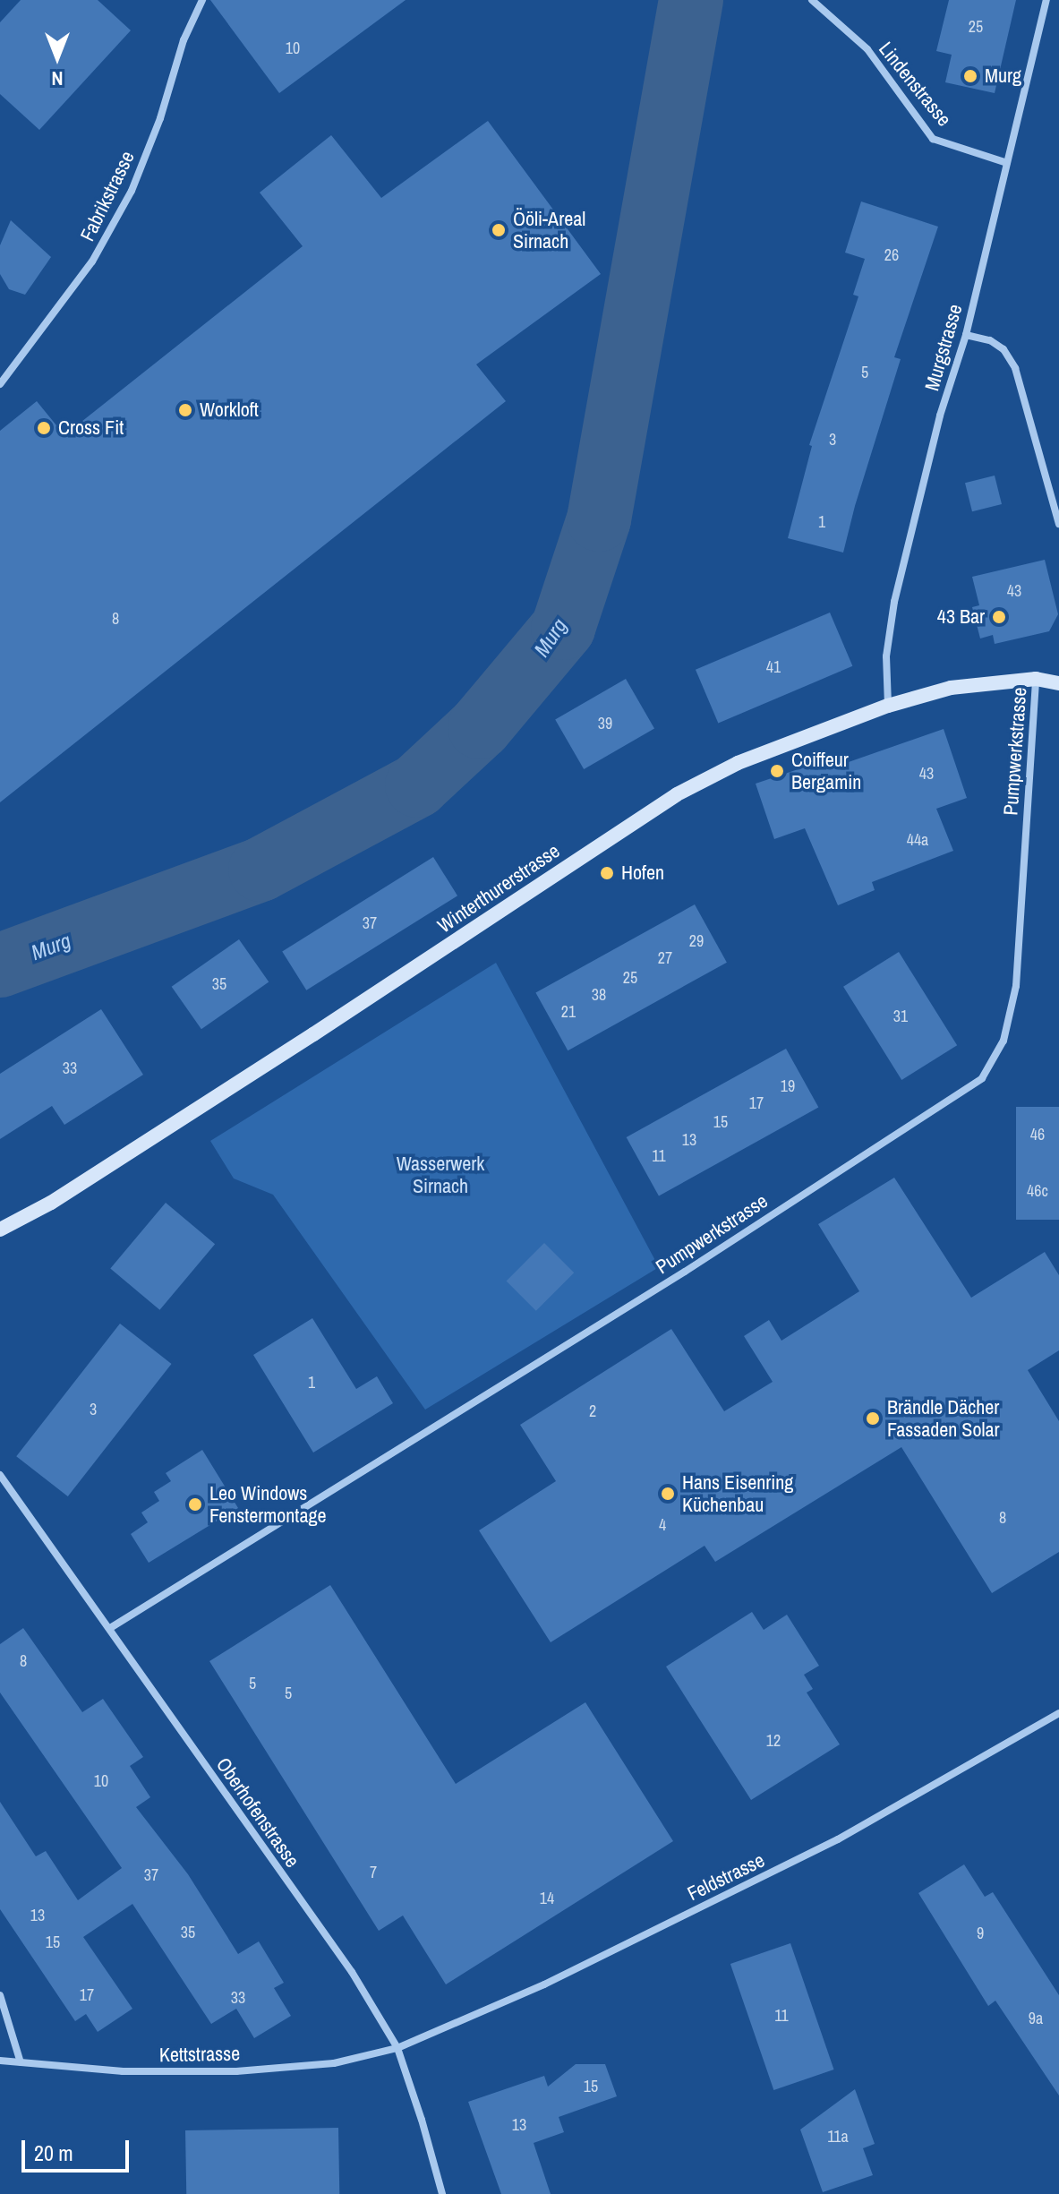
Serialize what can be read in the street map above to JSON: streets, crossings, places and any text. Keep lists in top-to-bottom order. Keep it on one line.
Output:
{"streets":{"street":["Lindenstrasse","Fabrikstrasse","Murgstrasse","Pumpwerkstrasse","Winterthurerstrasse","Oberhofenstrasse","Feldstrasse","Kettstrasse"]},"crossings":[["Lindenstrasse","Murgstrasse"],["Murgstrasse","Winterthurerstrasse"],["Pumpwerkstrasse","Winterthurerstrasse"],["Pumpwerkstrasse","Oberhofenstrasse"],["Oberhofenstrasse","Feldstrasse"],["Oberhofenstrasse","Kettstrasse"],["Feldstrasse","Kettstrasse"]],"water":["Murg"],"parks":["Wasserwerk Sirnach"],"places":["Murg","Ööli-Areal Sirnach","Workloft","Cross Fit","43 Bar","Coiffeur Bergamin","Hofen","Brändle Dächer Fassaden Solar","Hans Eisenring Küchenbau","Leo Windows Fenstermontage"],"house_numbers":["25","10","26","5","3","1","43","8","41","39","43","44a","37","29","27","25","35","38","21","31","33","19","17","15","46","13","11","46c","1","3","2","8","4","8","5","5","12","10","7","37","14","13","35","9","15","17","33","11","9a","15","13","11a"],"scale_bar":"20 m","north":"bottom"}
